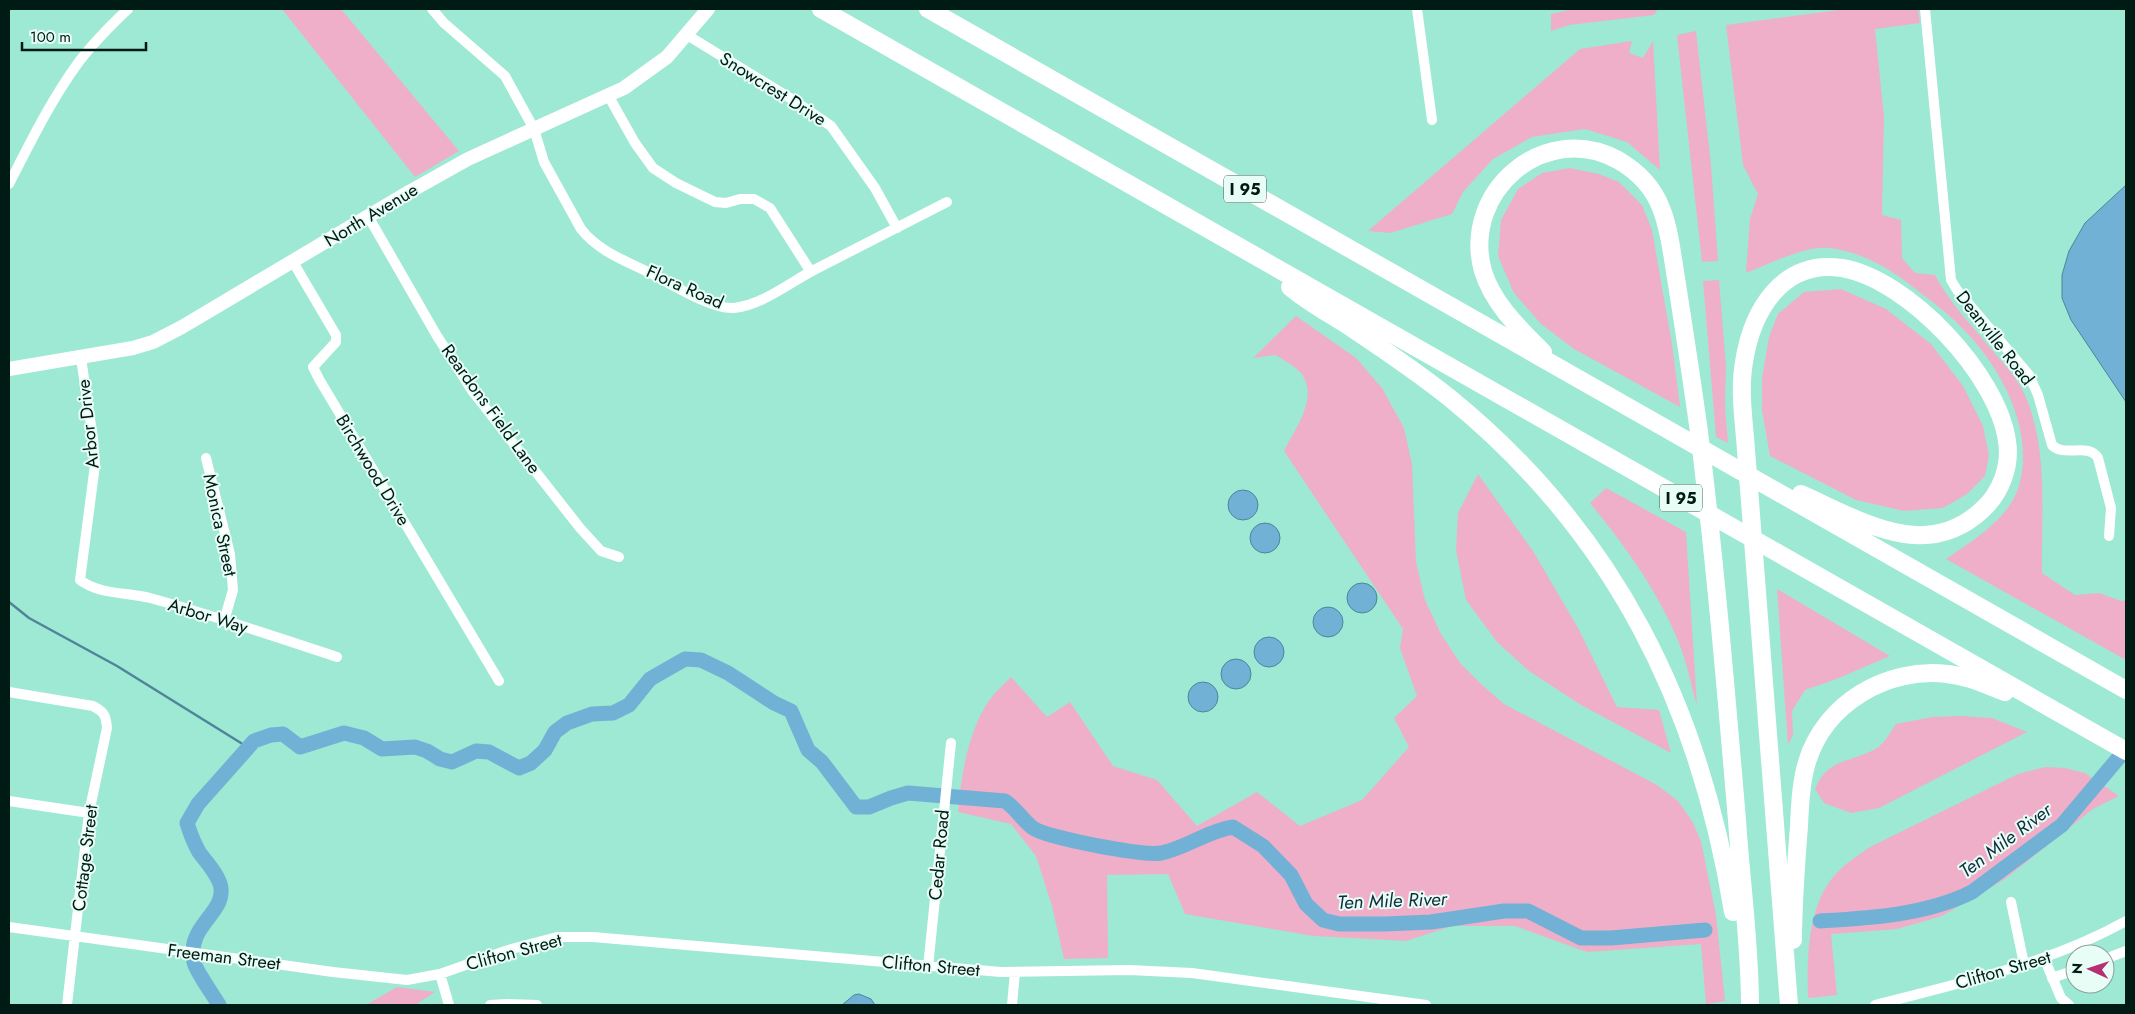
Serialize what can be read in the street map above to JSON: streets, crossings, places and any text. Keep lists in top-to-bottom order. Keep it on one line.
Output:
{"streets":{"highway":["I 95"],"main road":["North Avenue"],"street":["Snowcrest Drive","Flora Road","Deanville Road","Reardons Field Lane","Arbor Drive","Birchwood Drive","Monica Street","Arbor Way","Cedar Road","Cottage Street","Clifton Street","Freeman Street"]},"crossings":[["Snowcrest Drive","North Avenue"],["Snowcrest Drive","Flora Road"],["North Avenue","Flora Road"],["North Avenue","Reardons Field Lane"],["North Avenue","Arbor Drive"],["North Avenue","Birchwood Drive"],["Arbor Drive","Arbor Way"],["Monica Street","Arbor Way"],["Cedar Road","Clifton Street"],["Cottage Street","Freeman Street"],["Clifton Street","Freeman Street"]],"water":["Ten Mile River"],"scale_bar":"100 m","north":"left"}
